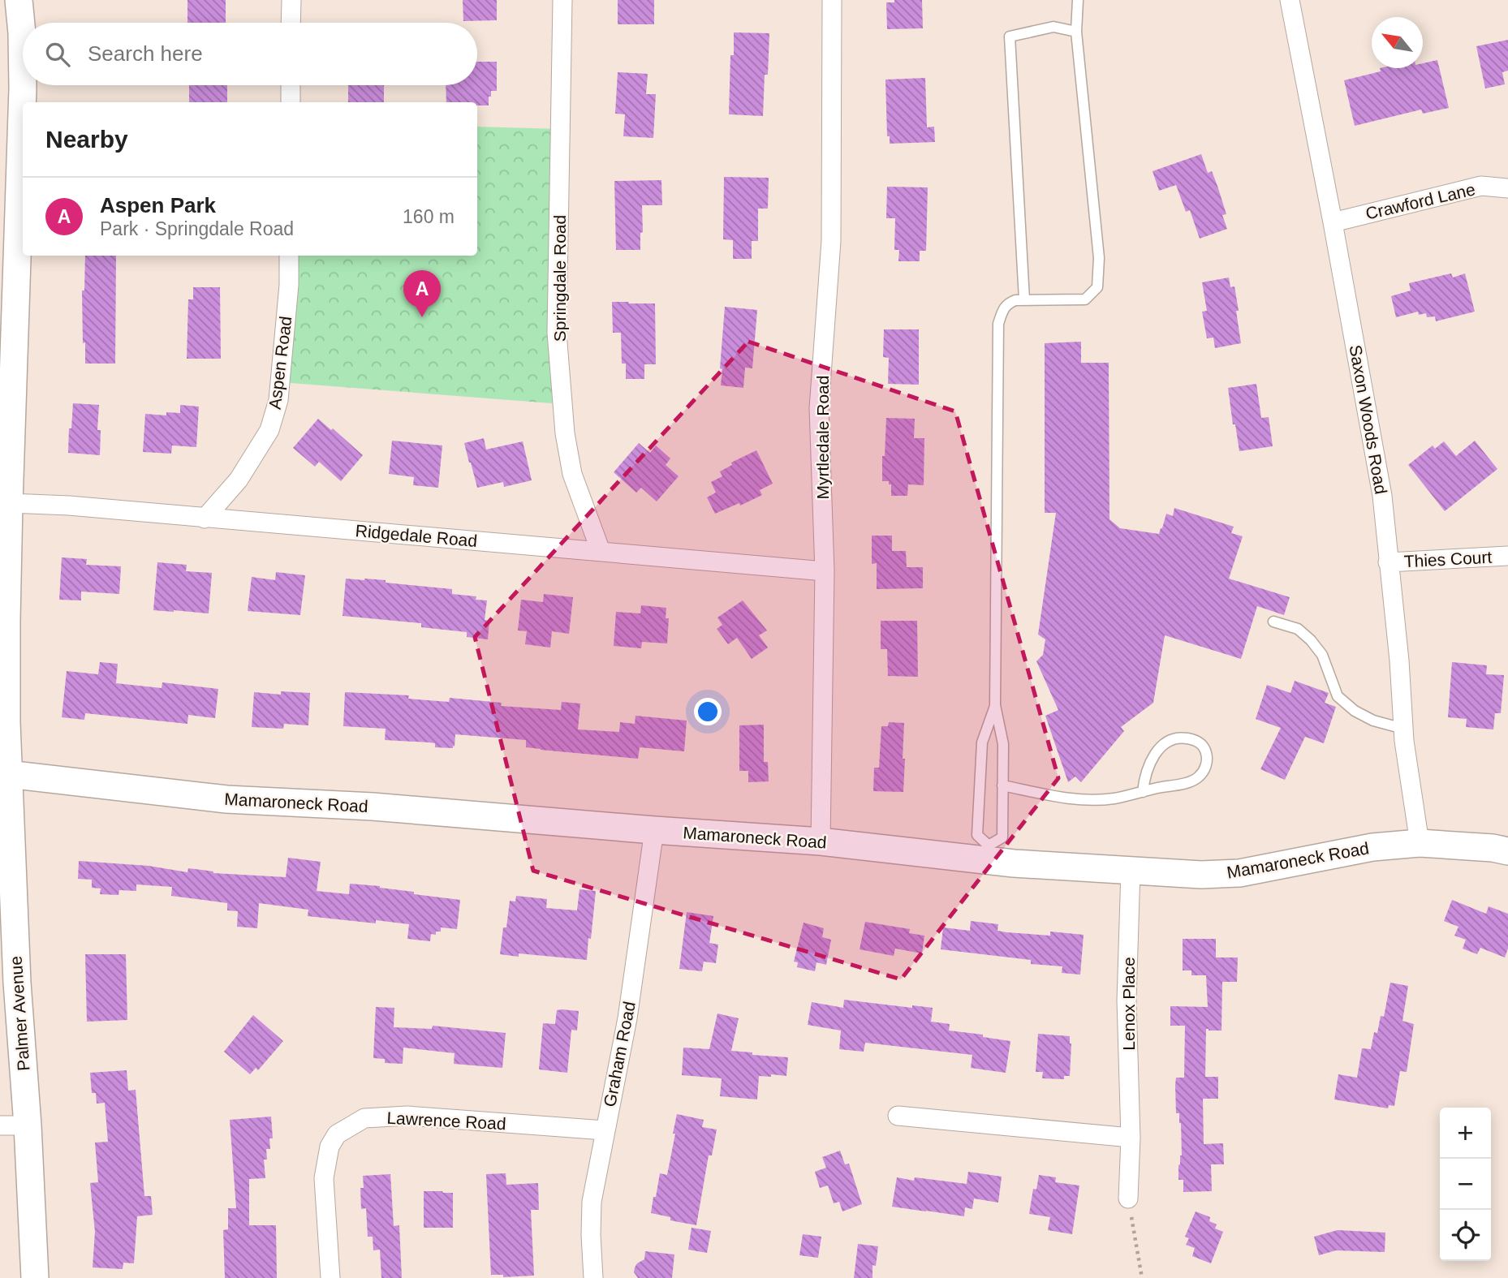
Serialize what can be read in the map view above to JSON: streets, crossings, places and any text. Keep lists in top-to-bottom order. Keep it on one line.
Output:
{"streets":{"street":["Crawford Lane","Springdale Road","Aspen Road","Saxon Woods Road","Myrtledale Road","Ridgedale Road","Thies Court","Mamaroneck Road","Lenox Place","Palmer Avenue","Graham Road","Lawrence Road"]},"crossings":[["Crawford Lane","Saxon Woods Road"],["Springdale Road","Ridgedale Road"],["Aspen Road","Ridgedale Road"],["Saxon Woods Road","Thies Court"],["Saxon Woods Road","Mamaroneck Road"],["Myrtledale Road","Ridgedale Road"],["Myrtledale Road","Mamaroneck Road"],["Ridgedale Road","Palmer Avenue"],["Mamaroneck Road","Lenox Place"],["Mamaroneck Road","Palmer Avenue"],["Mamaroneck Road","Graham Road"],["Graham Road","Lawrence Road"]],"north":"top left","page":{"search":"Search here","heading":"Nearby","list":[{"mark":"A","name":"Aspen Park","note":"Park · Springdale Road","value":"160 m"}],"pins":"A","map_buttons":["+","−"]}}
